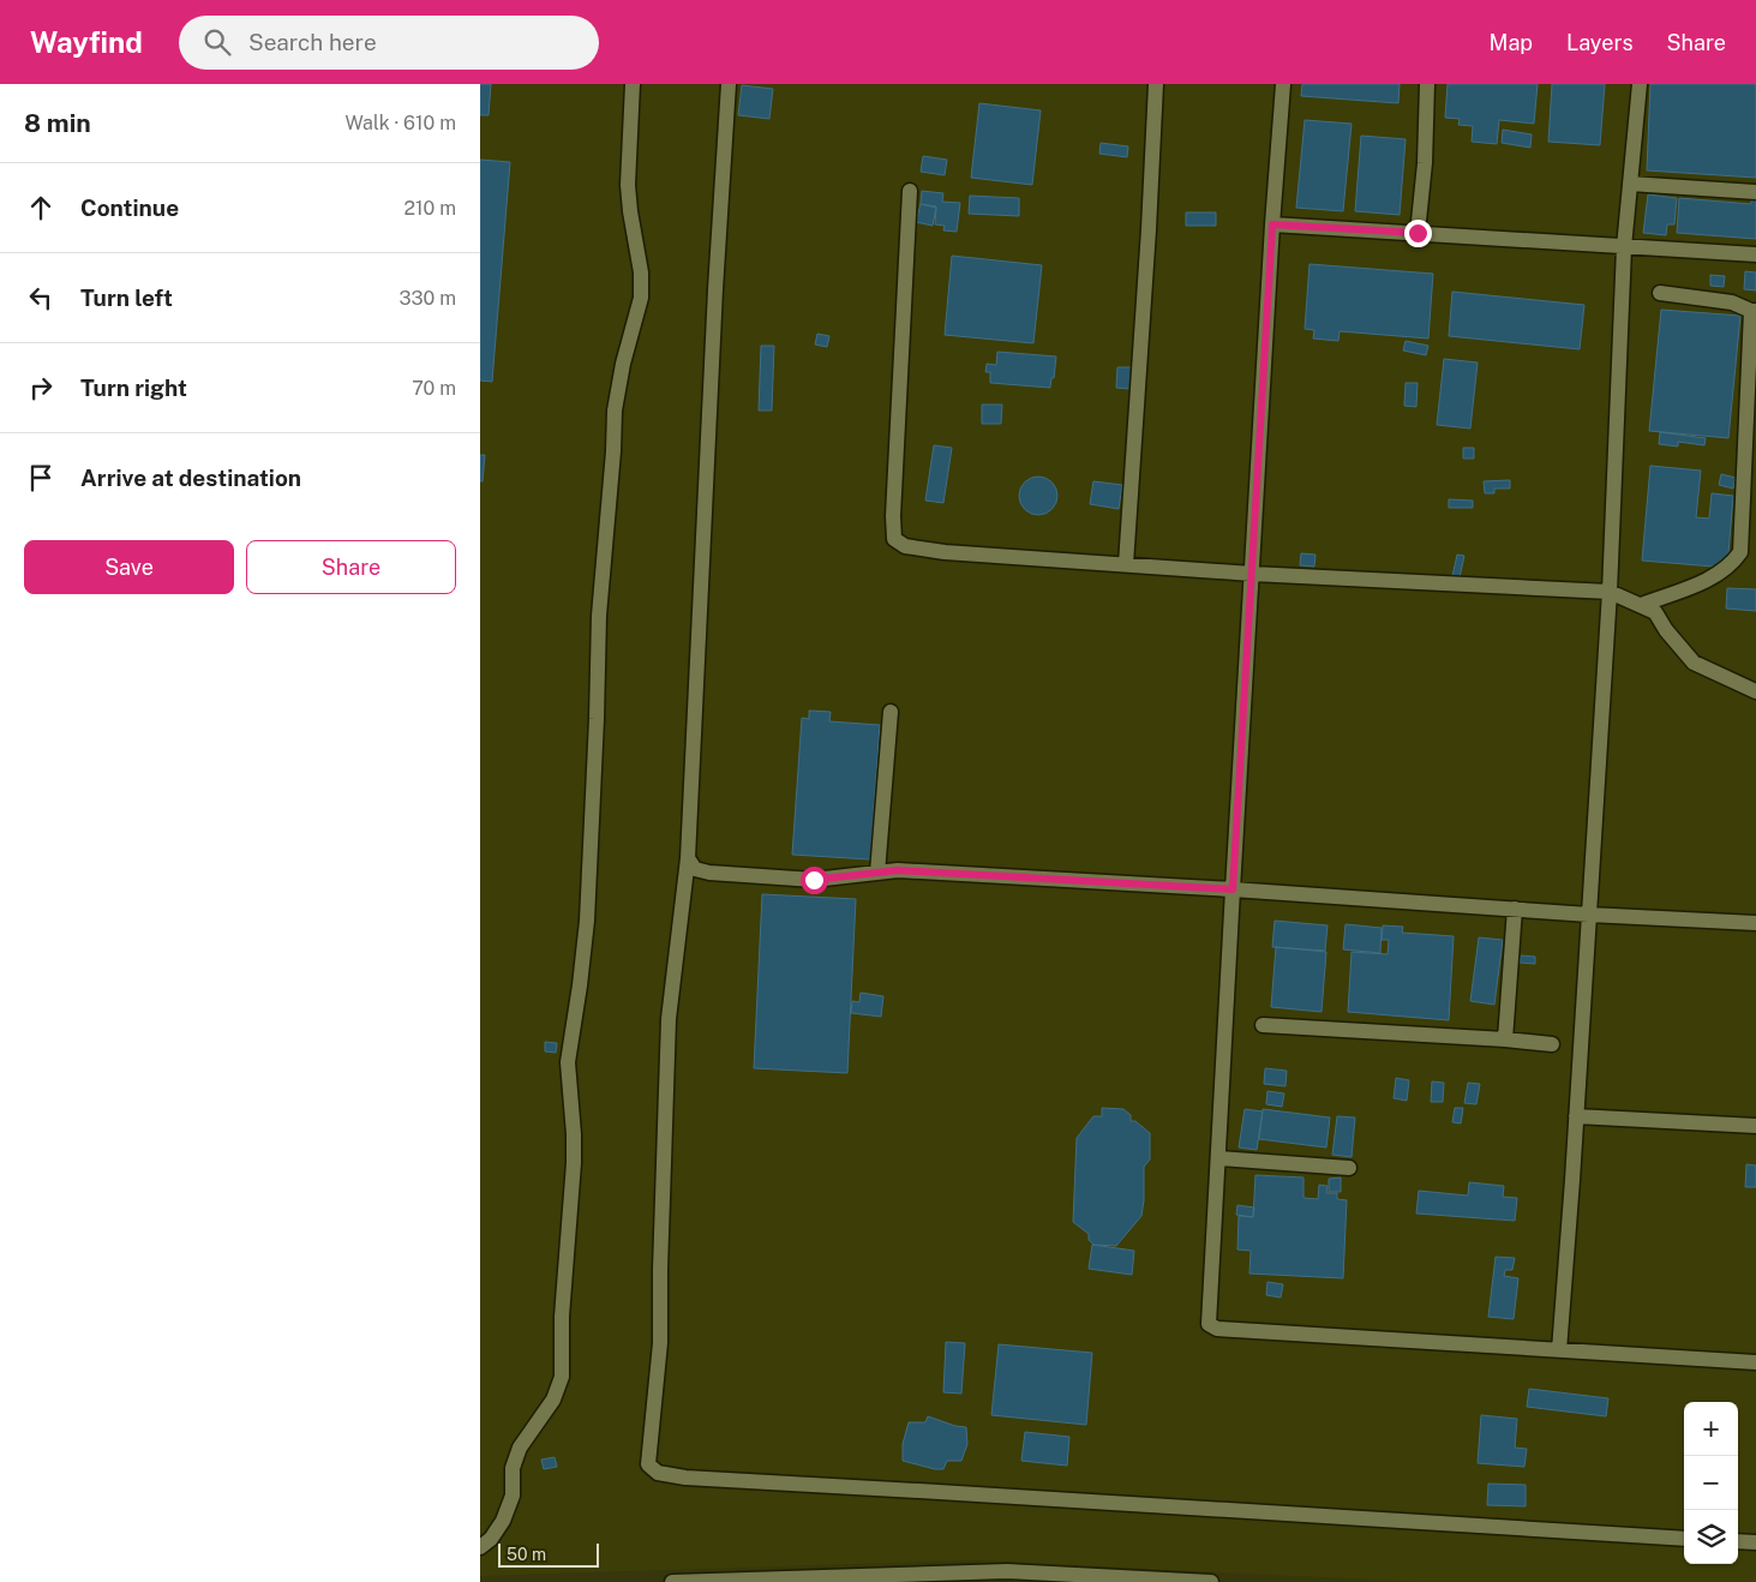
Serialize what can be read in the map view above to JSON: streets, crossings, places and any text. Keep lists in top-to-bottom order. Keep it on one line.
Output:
{"scale_bar":"50 m","page":{"header":"Wayfind","search":"Search here","nav":["Map","Layers","Share"],"heading":["8 min","Walk · 610 m"],"list":[["Continue","210 m"],["Turn left","330 m"],["Turn right","70 m"],"Arrive at destination"],"buttons":["Save","Share"],"map_buttons":["+","−"],"scale":"50 m"}}
